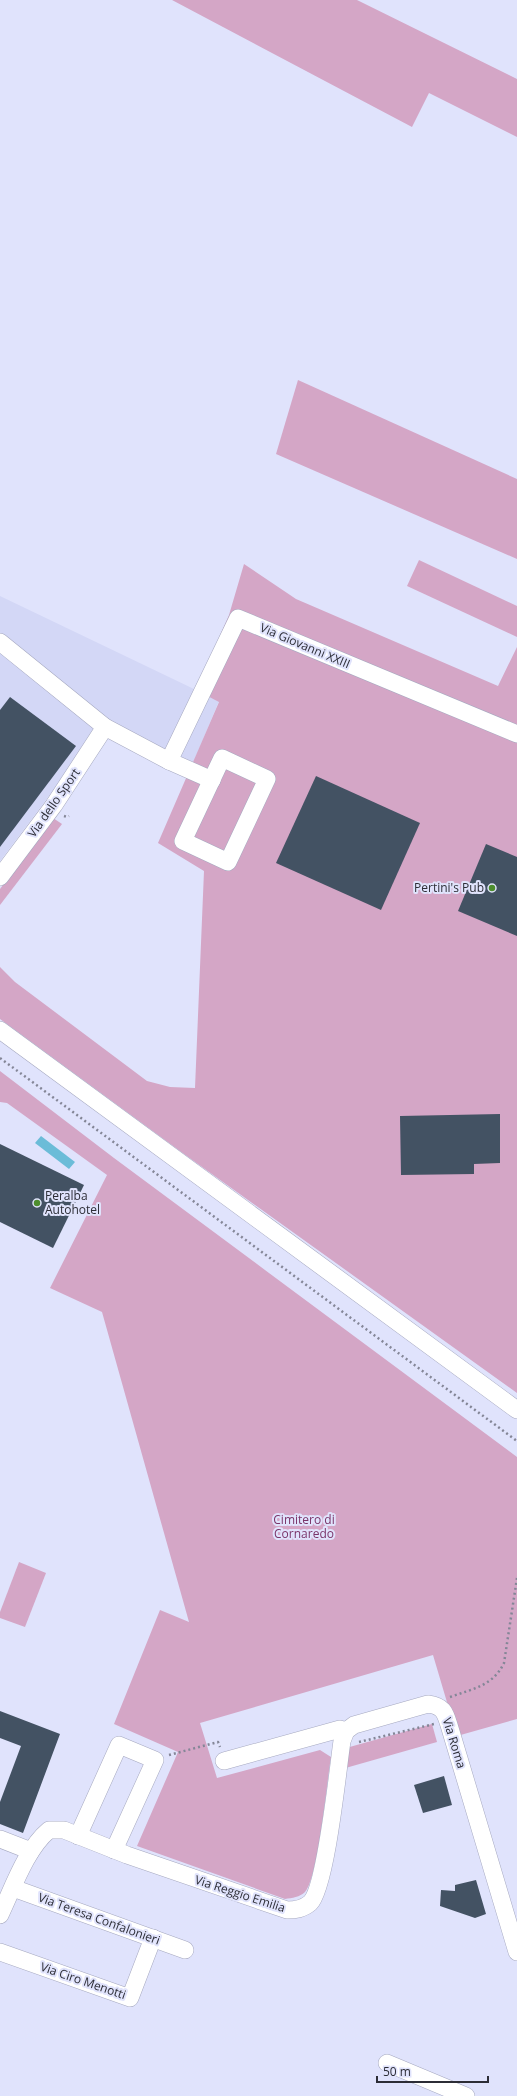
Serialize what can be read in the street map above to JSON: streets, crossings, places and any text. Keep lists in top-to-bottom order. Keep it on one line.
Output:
{"streets":{"street":["Via Giovanni XXIII","Via dello Sport","Via Roma","Via Reggio Emilia","Via Teresa Confalonieri","Via Ciro Menotti"]},"crossings":[["Via Roma","Via Reggio Emilia"],["Via Teresa Confalonieri","Via Ciro Menotti"]],"parks":["Cimitero di Cornaredo"],"places":["Pertini's Pub","Peralba Autohotel"],"scale_bar":"50 m"}
